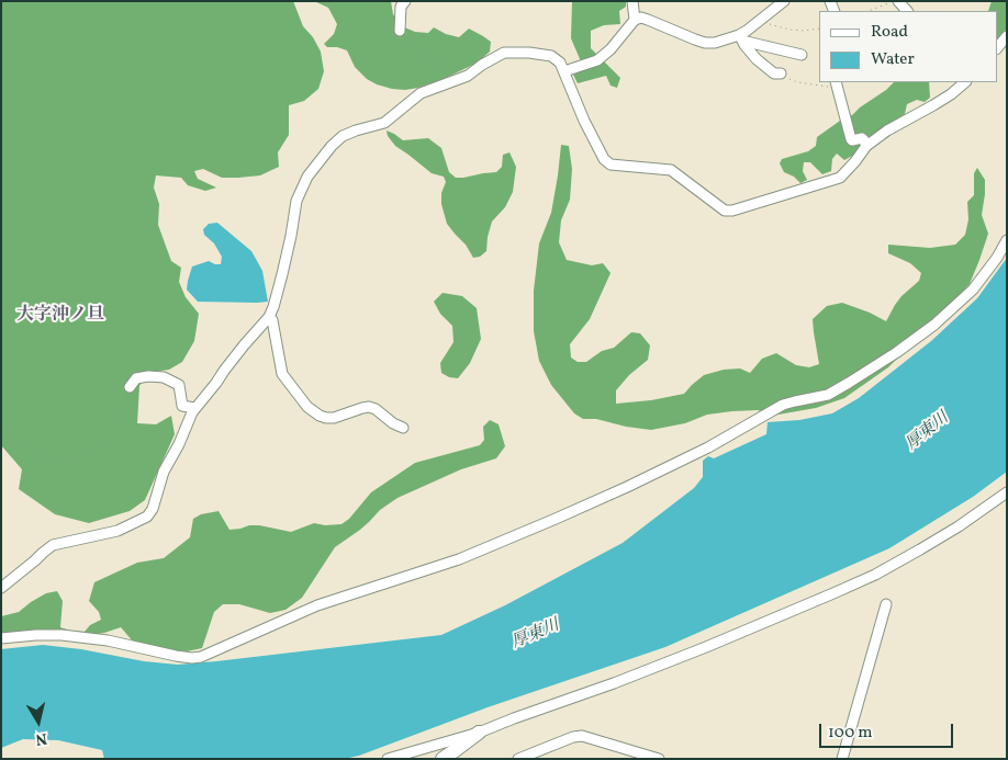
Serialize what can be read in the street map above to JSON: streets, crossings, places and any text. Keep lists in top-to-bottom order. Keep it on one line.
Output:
{"districts":["大字沖ノ旦"],"water":["厚東川"],"legend":["Road","Water"],"scale_bar":"100 m","north":"bottom"}
